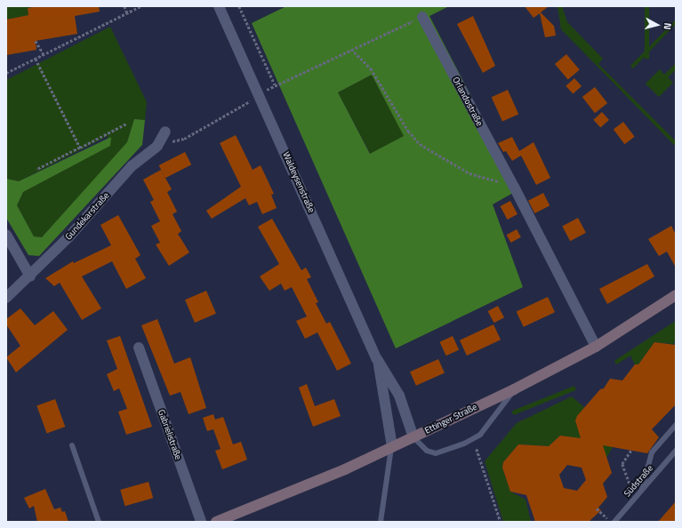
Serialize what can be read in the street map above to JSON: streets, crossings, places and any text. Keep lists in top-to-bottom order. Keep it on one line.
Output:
{"streets":{"main road":["Ettinger Straße"],"street":["Orlandostraße","Waldeysenstraße","Gundekarstraße","Gabrielistraße"],"lane":["Südstraße"]},"crossings":[["Orlandostraße","Ettinger Straße"],["Waldeysenstraße","Ettinger Straße"]],"north":"right"}
